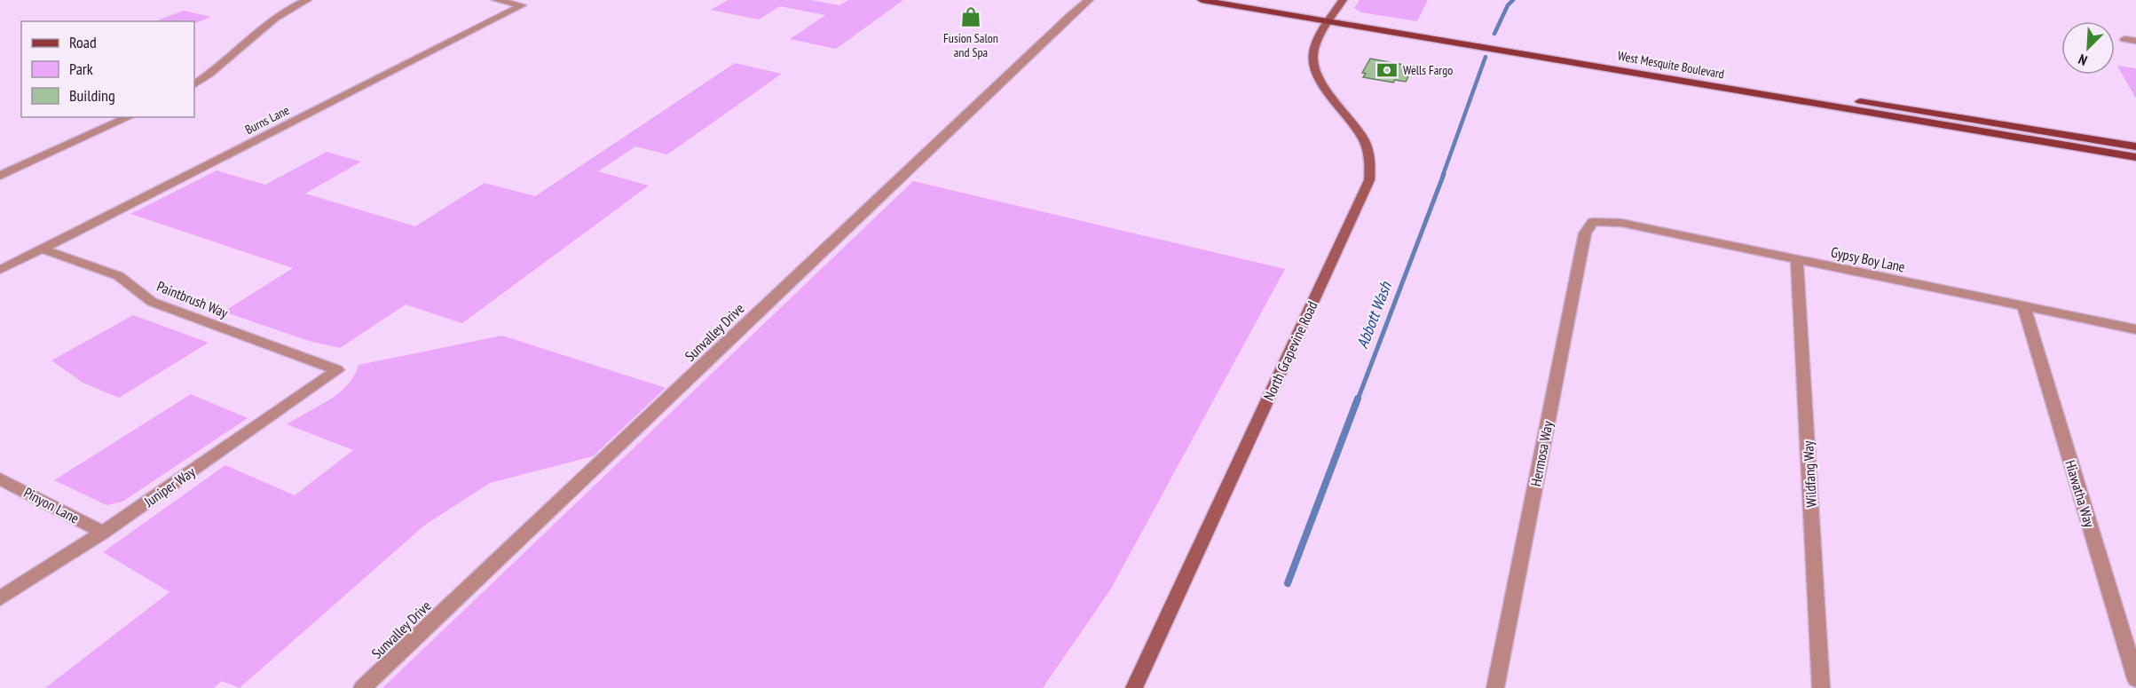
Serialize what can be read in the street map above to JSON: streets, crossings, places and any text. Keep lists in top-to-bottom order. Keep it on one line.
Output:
{"streets":{"main road":["West Mesquite Boulevard","North Grapevine Road"],"street":["Burns Lane","Gypsy Boy Lane","Paintbrush Way","Sunvalley Drive","Hermosa Way","Wildfang Way","Juniper Way","Hiawatha Way","Pinyon Lane"]},"crossings":[["West Mesquite Boulevard","North Grapevine Road"],["Burns Lane","Paintbrush Way"],["Gypsy Boy Lane","Hermosa Way"],["Gypsy Boy Lane","Wildfang Way"],["Gypsy Boy Lane","Hiawatha Way"],["Paintbrush Way","Juniper Way"],["Juniper Way","Pinyon Lane"]],"water":["Abbott Wash"],"places":{"shop":["Fusion Salon and Spa"],"bank":["Wells Fargo"]},"legend":["Road","Park","Building"],"north":"bottom left"}
